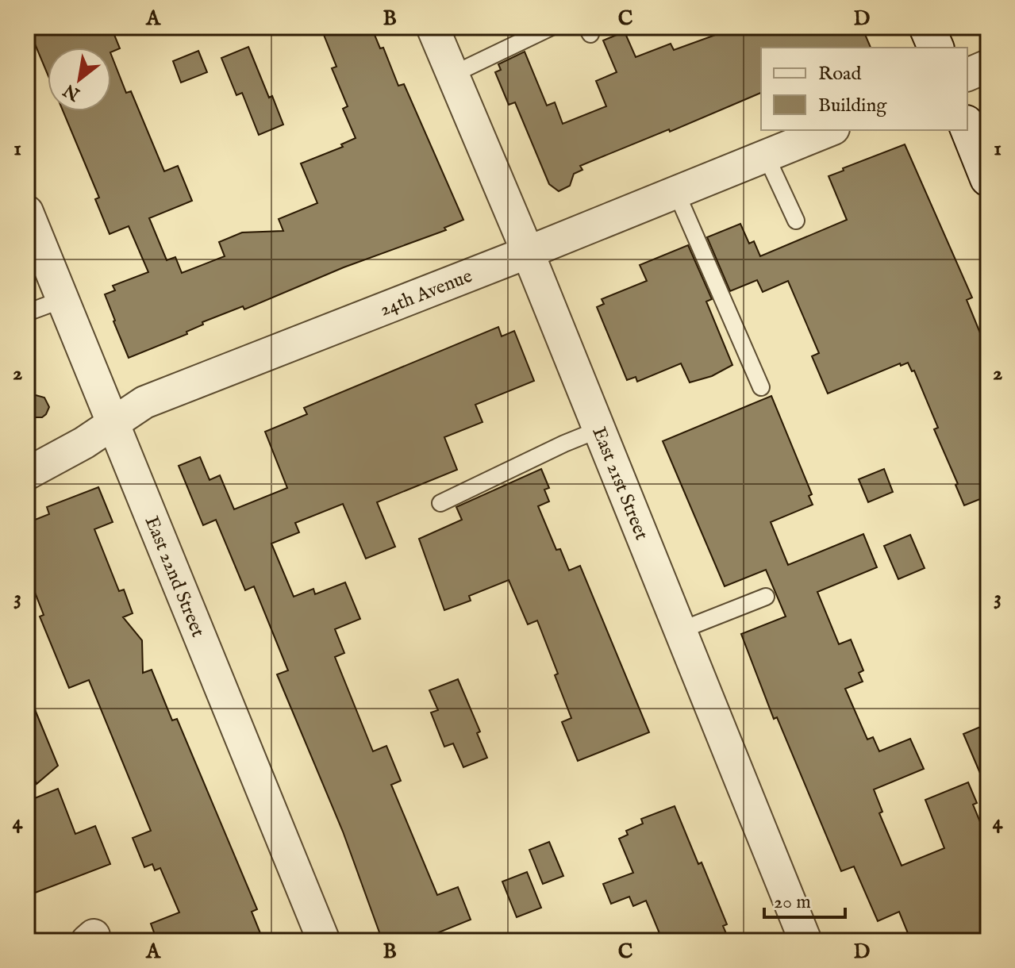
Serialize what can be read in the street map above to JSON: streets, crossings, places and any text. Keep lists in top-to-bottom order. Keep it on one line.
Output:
{"streets":{"street":["24th Avenue","East 21st Street","East 22nd Street"]},"crossings":[["24th Avenue","East 21st Street"],["24th Avenue","East 22nd Street"]],"legend":["Road","Building"],"scale_bar":"20 m","north":"bottom left","grid":{"columns":["A","B","C","D"],"rows":["1","2","3","4"]}}
